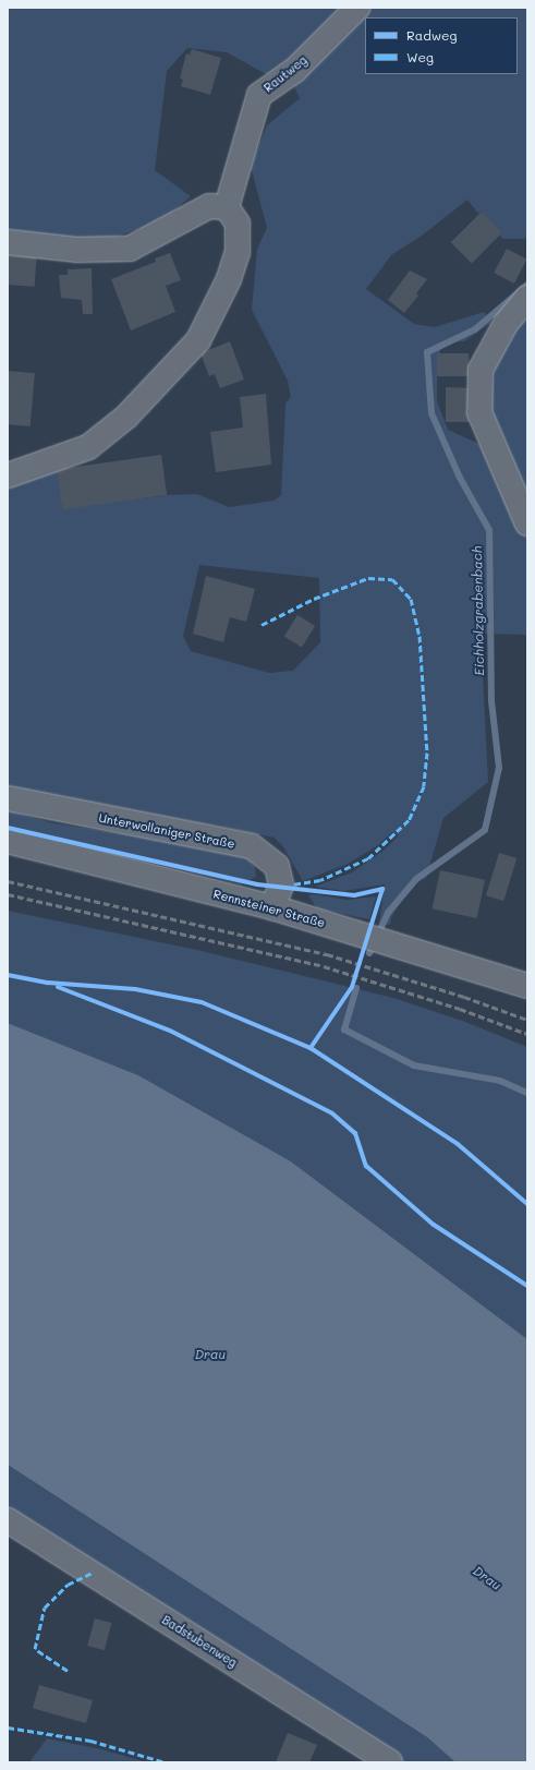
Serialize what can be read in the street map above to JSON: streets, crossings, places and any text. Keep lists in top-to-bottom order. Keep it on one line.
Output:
{"streets":{"street":["Rautweg","Unterwollaniger Straße","Rennsteiner Straße","Badstubenweg"]},"crossings":[["Unterwollaniger Straße","Rennsteiner Straße"]],"water":["Eichholzgrabenbach","Drau"],"legend":["Radweg","Weg"]}
